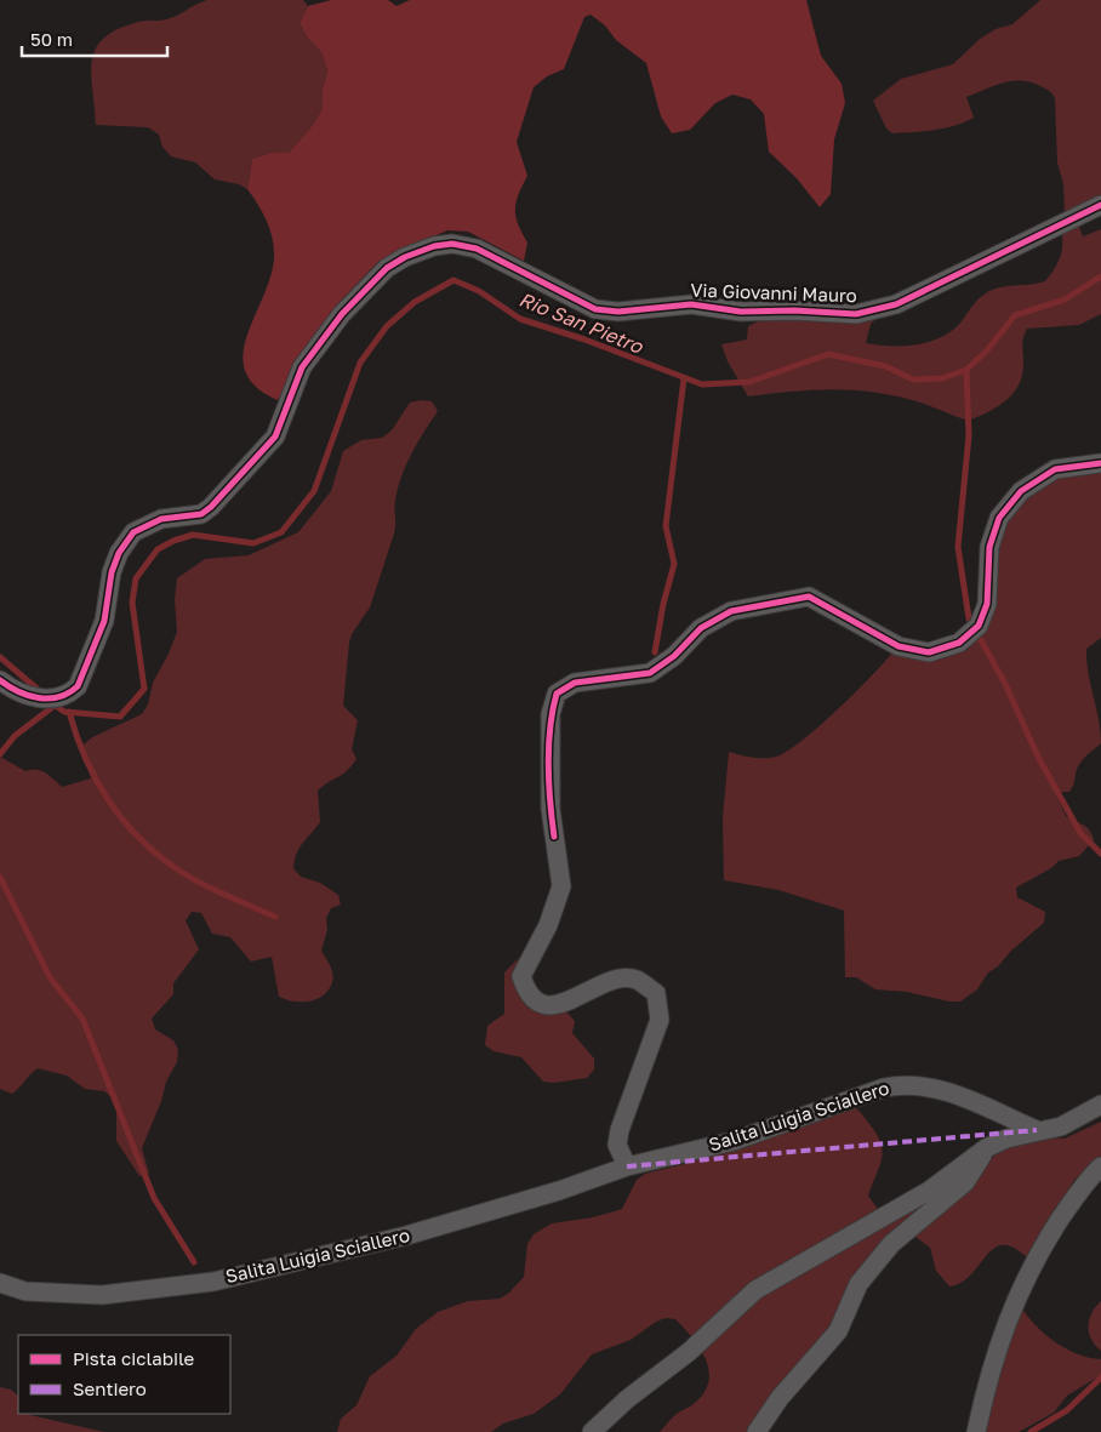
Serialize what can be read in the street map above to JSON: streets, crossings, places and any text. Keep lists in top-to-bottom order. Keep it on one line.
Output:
{"streets":{"street":["Via Giovanni Mauro","Salita Luigia Sciallero"]},"water":["Rio San Pietro"],"legend":["Pista ciclabile","Sentiero"],"scale_bar":"50 m"}
